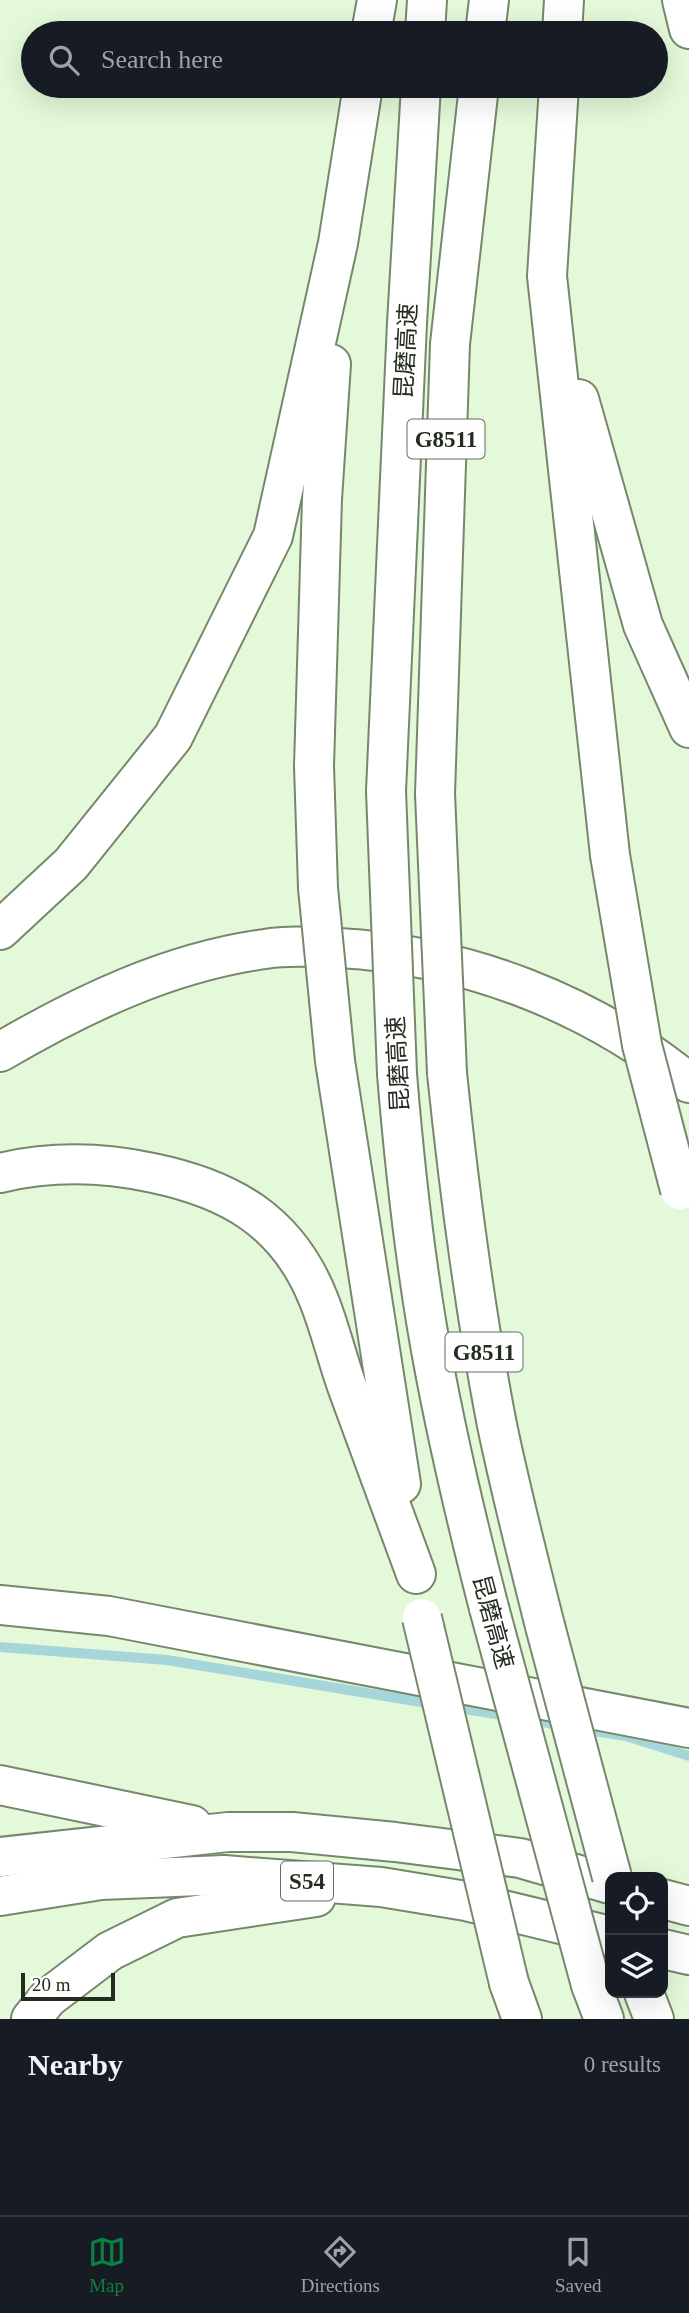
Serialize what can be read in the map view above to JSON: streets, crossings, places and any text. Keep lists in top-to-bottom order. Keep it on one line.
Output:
{"streets":{"main road":["昆磨高速","G8511","S54"]},"scale_bar":"20 m","page":{"search":"Search here","scale":"20 m","heading":["Nearby","0 results"],"nav":["Map","Directions","Saved"]}}
